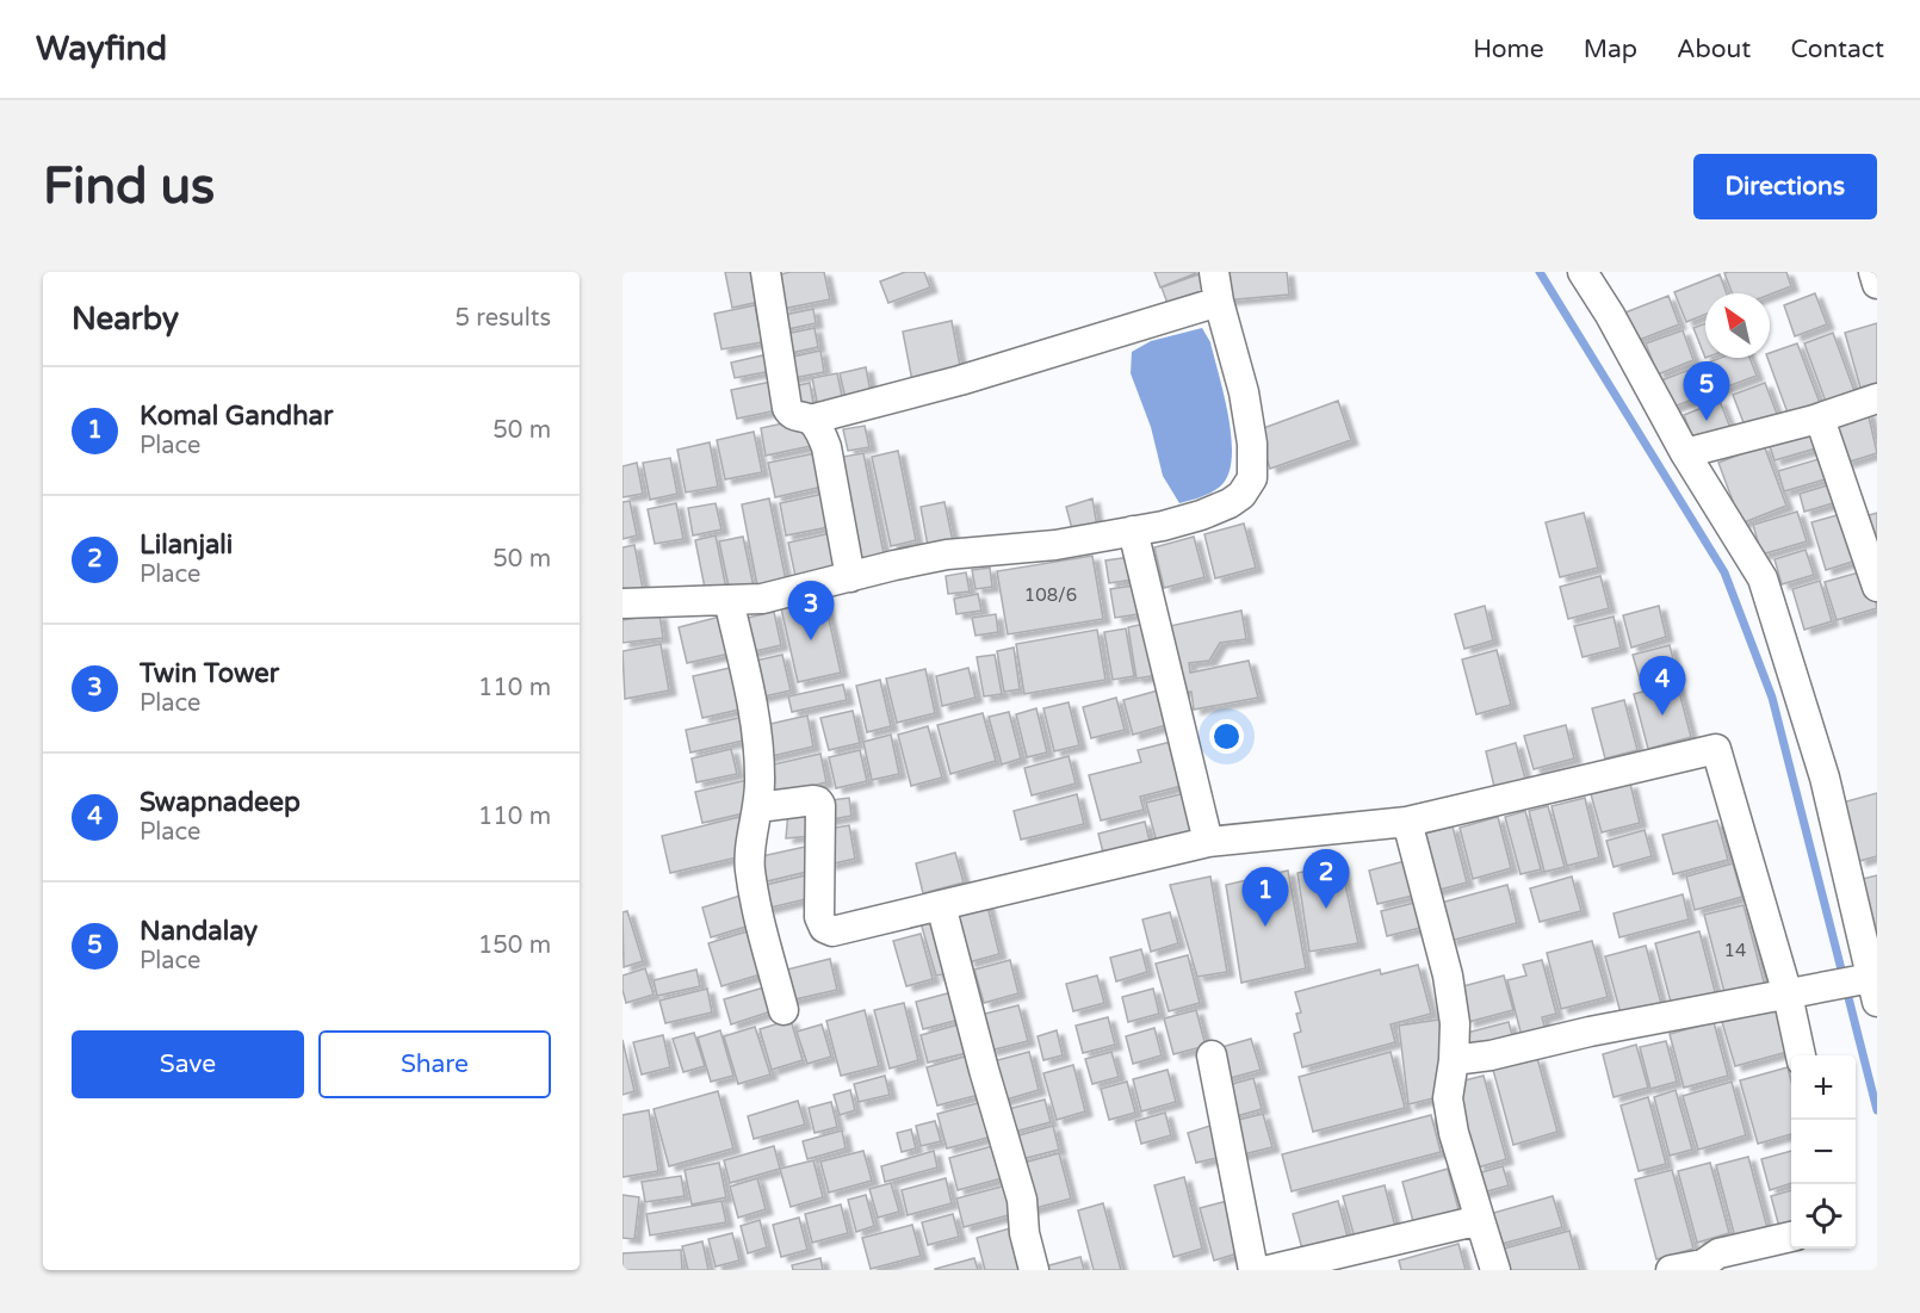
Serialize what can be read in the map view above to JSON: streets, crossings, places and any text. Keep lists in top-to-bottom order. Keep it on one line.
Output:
{"house_numbers":["108/6","14"],"north":"top left","page":{"header":"Wayfind","nav":["Home","Map","About","Contact"],"buttons":["Directions",["Save","Share"]],"title":"Find us","heading":["Nearby","5 results"],"pins":["5","3","4","2","1"],"list":[{"mark":"1","name":"Komal Gandhar","note":"Place","value":"50 m"},{"mark":"2","name":"Lilanjali","note":"Place","value":"50 m"},{"mark":"3","name":"Twin Tower","note":"Place","value":"110 m"},{"mark":"4","name":"Swapnadeep","note":"Place","value":"110 m"},{"mark":"5","name":"Nandalay","note":"Place","value":"150 m"}],"map_buttons":["+","−"]}}
